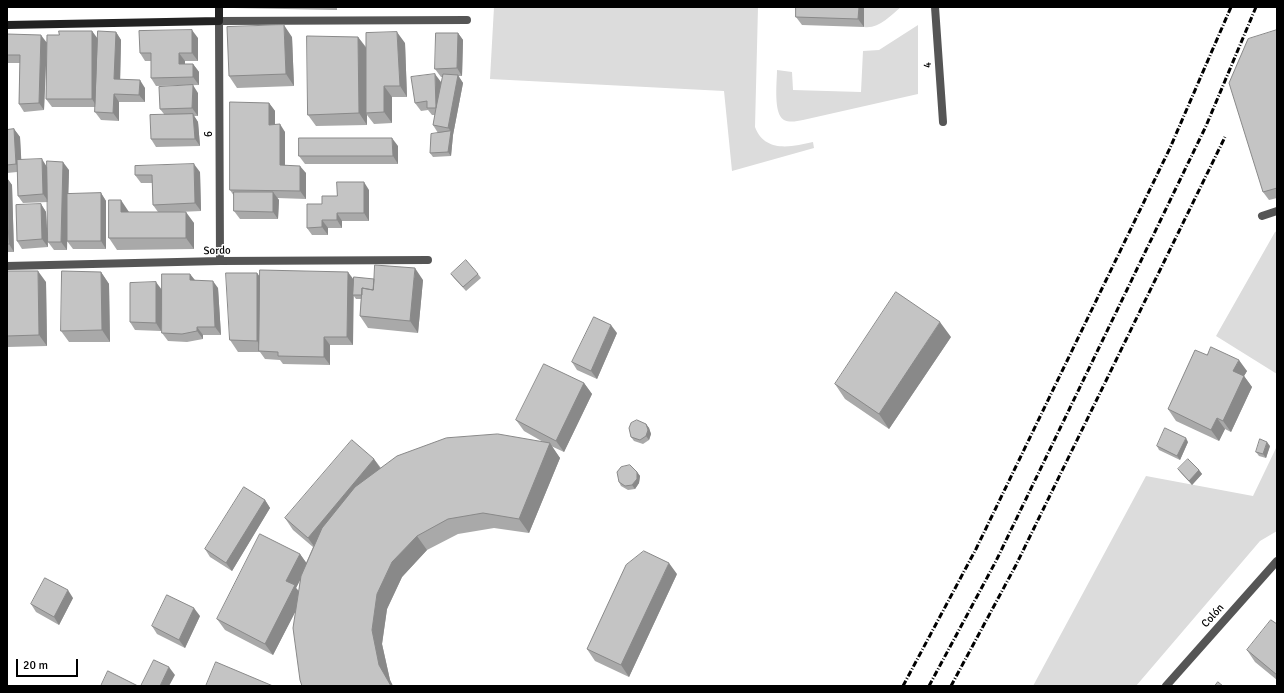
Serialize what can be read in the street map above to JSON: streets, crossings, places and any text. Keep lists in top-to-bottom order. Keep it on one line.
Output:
{"streets":{"street":["4","6","Sordo","Colón"]},"crossings":[["6","Sordo"]],"scale_bar":"20 m"}
